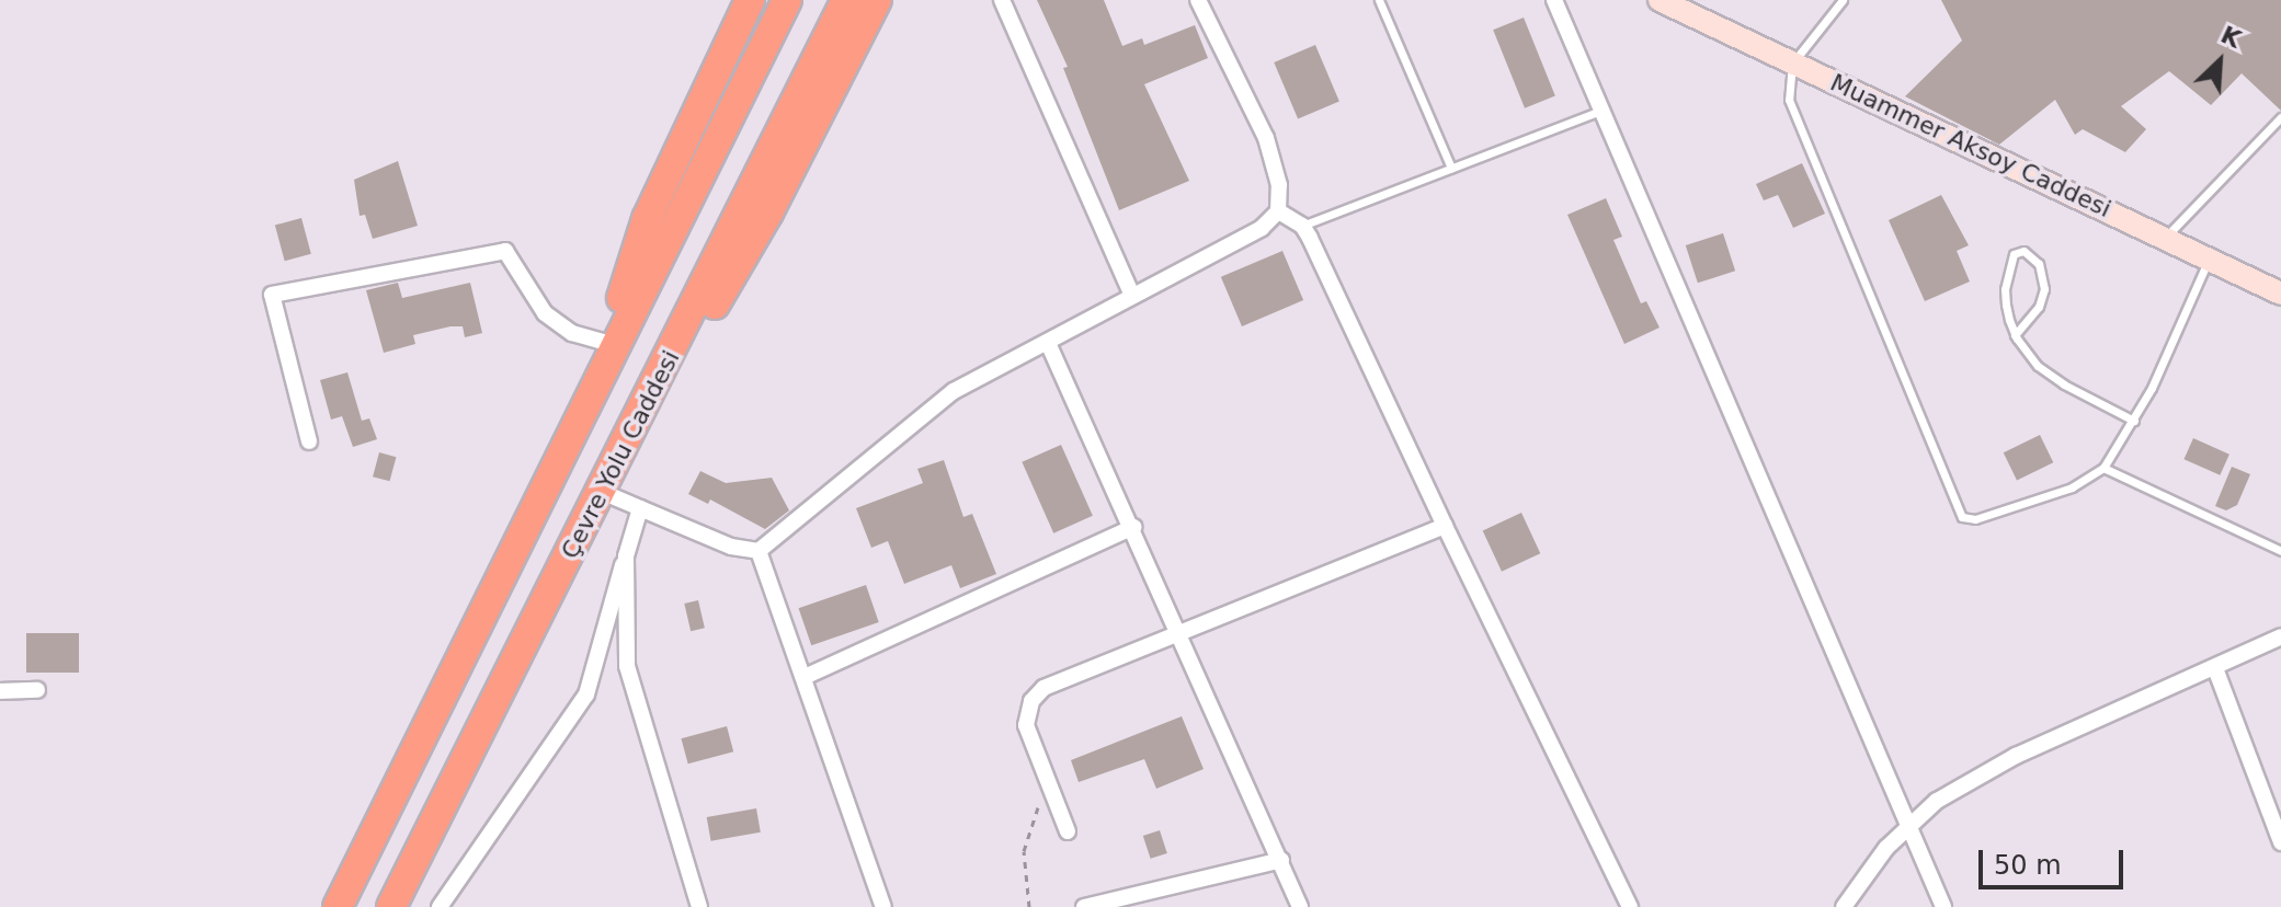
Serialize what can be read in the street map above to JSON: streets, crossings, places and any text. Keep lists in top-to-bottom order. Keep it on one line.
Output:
{"streets":{"highway":["Çevre Yolu Caddesi"],"street":["Muammer Aksoy Caddesi"]},"scale_bar":"50 m","north":"top right"}
